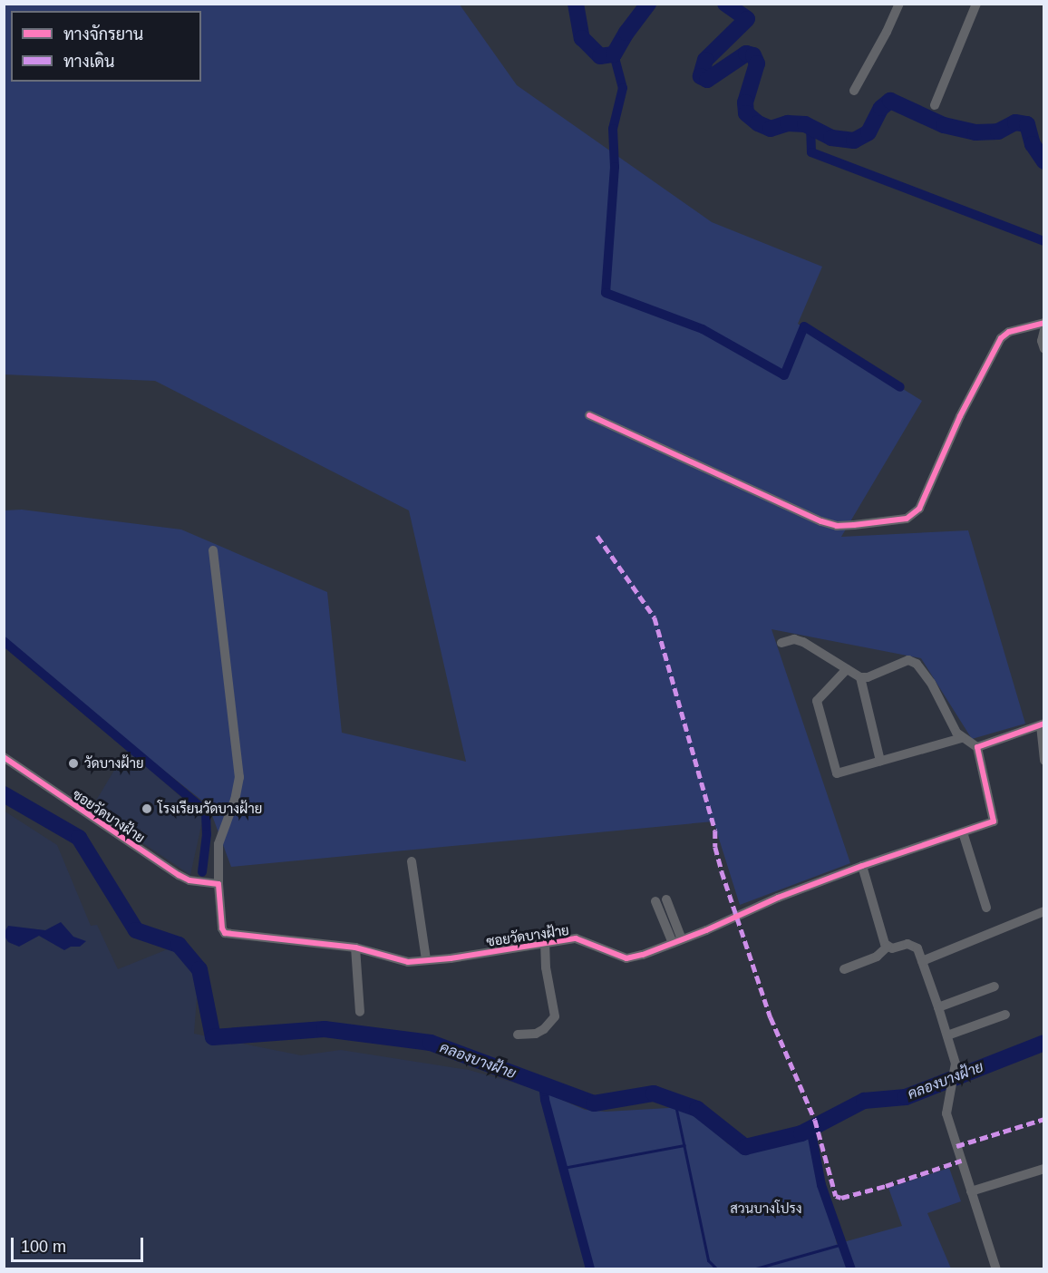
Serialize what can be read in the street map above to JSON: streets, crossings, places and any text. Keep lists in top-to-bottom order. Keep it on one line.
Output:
{"streets":{"street":["ซอยวัดบางฝ้าย"]},"water":["คลองบางฝ้าย"],"parks":["สวนบางโปรง"],"places":["วัดบางฝ้าย","โรงเรียนวัดบางฝ้าย"],"legend":["ทางจักรยาน","ทางเดิน"],"scale_bar":"100 m"}
